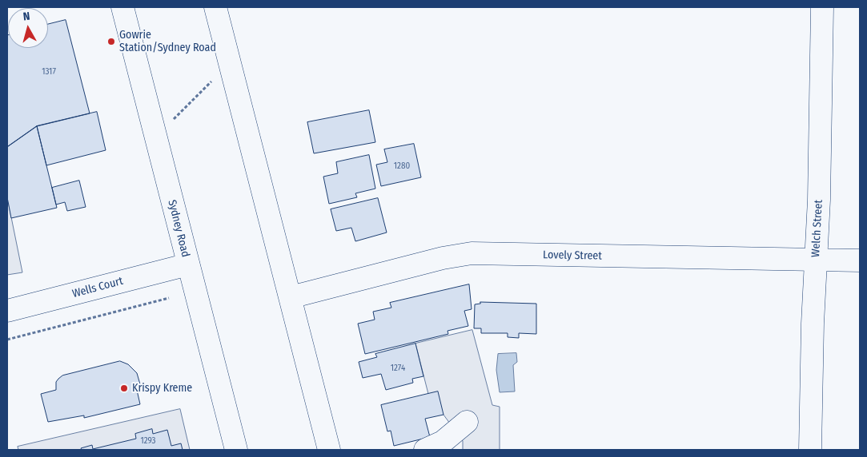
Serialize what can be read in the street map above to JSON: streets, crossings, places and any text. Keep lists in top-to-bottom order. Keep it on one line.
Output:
{"streets":{"main road":["Sydney Road","Welch Street","Lovely Street","Wells Court"]},"crossings":[["Sydney Road","Wells Court"],["Welch Street","Lovely Street"]],"places":["Gowrie Station/Sydney Road","Krispy Kreme"],"house_numbers":["1317","1280","1274","1293"],"north":"top"}
